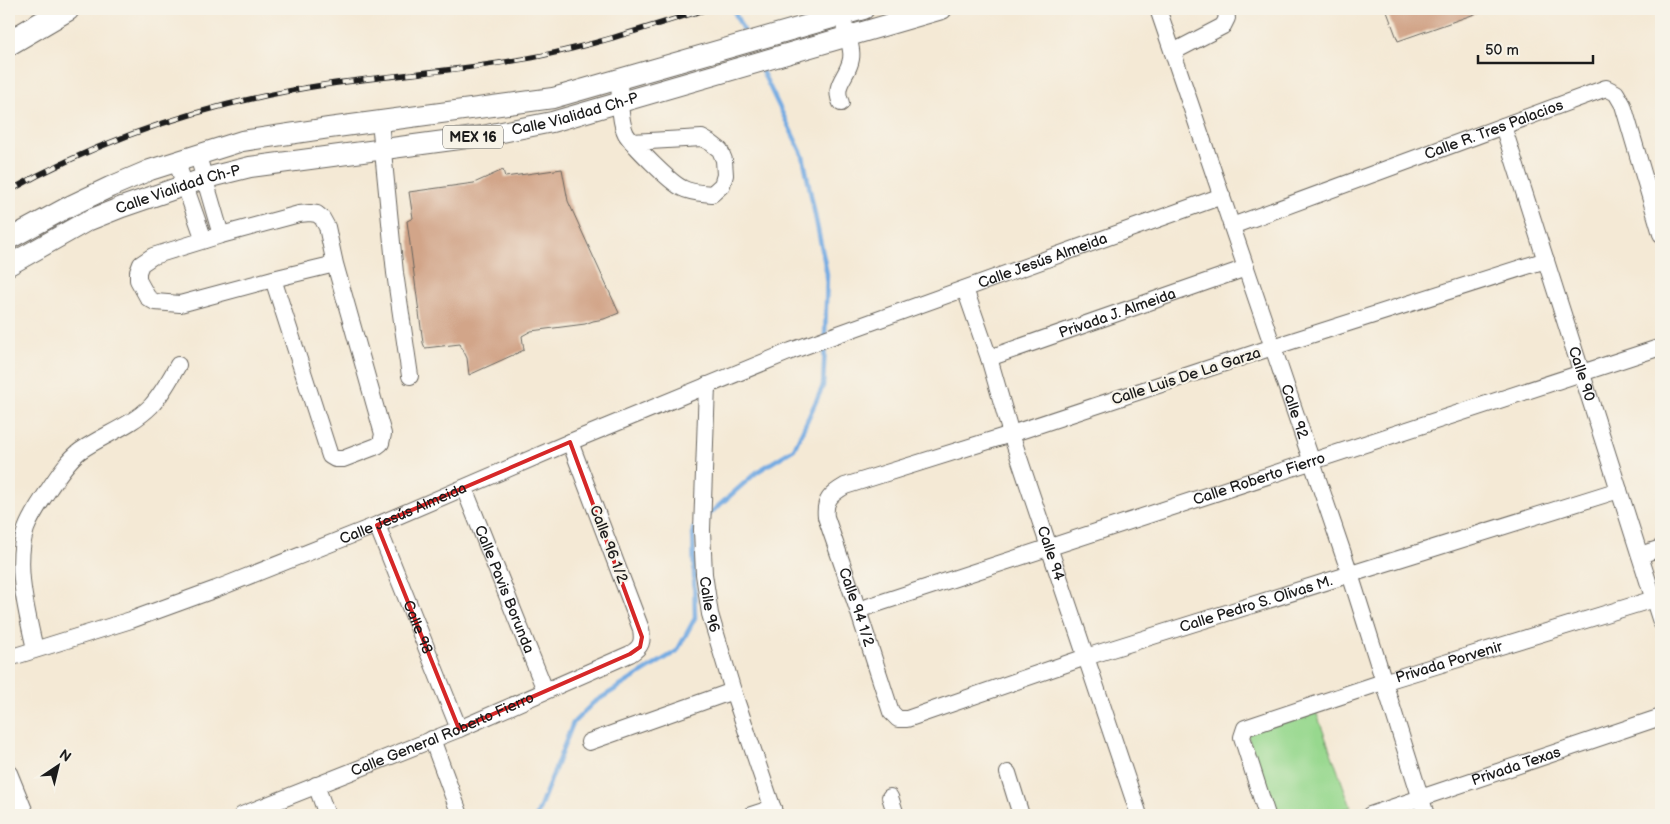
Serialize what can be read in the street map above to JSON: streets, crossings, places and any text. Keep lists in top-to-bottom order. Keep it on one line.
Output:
{"streets":{"main road":["Calle Vialidad Ch-P","MEX 16"],"street":["Calle R. Tres Palacios","Calle Jesús Almeida","Privada J. Almeida","Calle 90","Calle Luis De La Garza","Calle 92","Calle Roberto Fierro","Calle 96 1/2","Calle 94","Calle Pavis Borunda","Calle Pedro S. Olivas M.","Calle 96","Calle 94 1/2","Calle 98","Privada Porvenir","Calle General Roberto Fierro","Privada Texas"]},"crossings":[["Calle R. Tres Palacios","Calle 90"],["Calle R. Tres Palacios","Calle 92"],["Calle Jesús Almeida","Calle 92"],["Calle Jesús Almeida","Calle 96 1/2"],["Calle Jesús Almeida","Calle 94"],["Calle Jesús Almeida","Calle Pavis Borunda"],["Calle Jesús Almeida","Calle 96"],["Calle Jesús Almeida","Calle 98"],["Privada J. Almeida","Calle 92"],["Privada J. Almeida","Calle 94"],["Calle 90","Calle Luis De La Garza"],["Calle 90","Calle Roberto Fierro"],["Calle 90","Calle Pedro S. Olivas M."],["Calle 90","Privada Porvenir"],["Calle Luis De La Garza","Calle 92"],["Calle Luis De La Garza","Calle 94"],["Calle Luis De La Garza","Calle 94 1/2"],["Calle 92","Calle Roberto Fierro"],["Calle 92","Calle Pedro S. Olivas M."],["Calle 92","Privada Porvenir"],["Calle 92","Privada Texas"],["Calle Roberto Fierro","Calle 94"],["Calle Roberto Fierro","Calle 94 1/2"],["Calle 96 1/2","Calle General Roberto Fierro"],["Calle 94","Calle Pedro S. Olivas M."],["Calle Pavis Borunda","Calle General Roberto Fierro"],["Calle Pedro S. Olivas M.","Calle 94 1/2"],["Calle 98","Calle General Roberto Fierro"]],"scale_bar":"50 m","north":"top right"}
